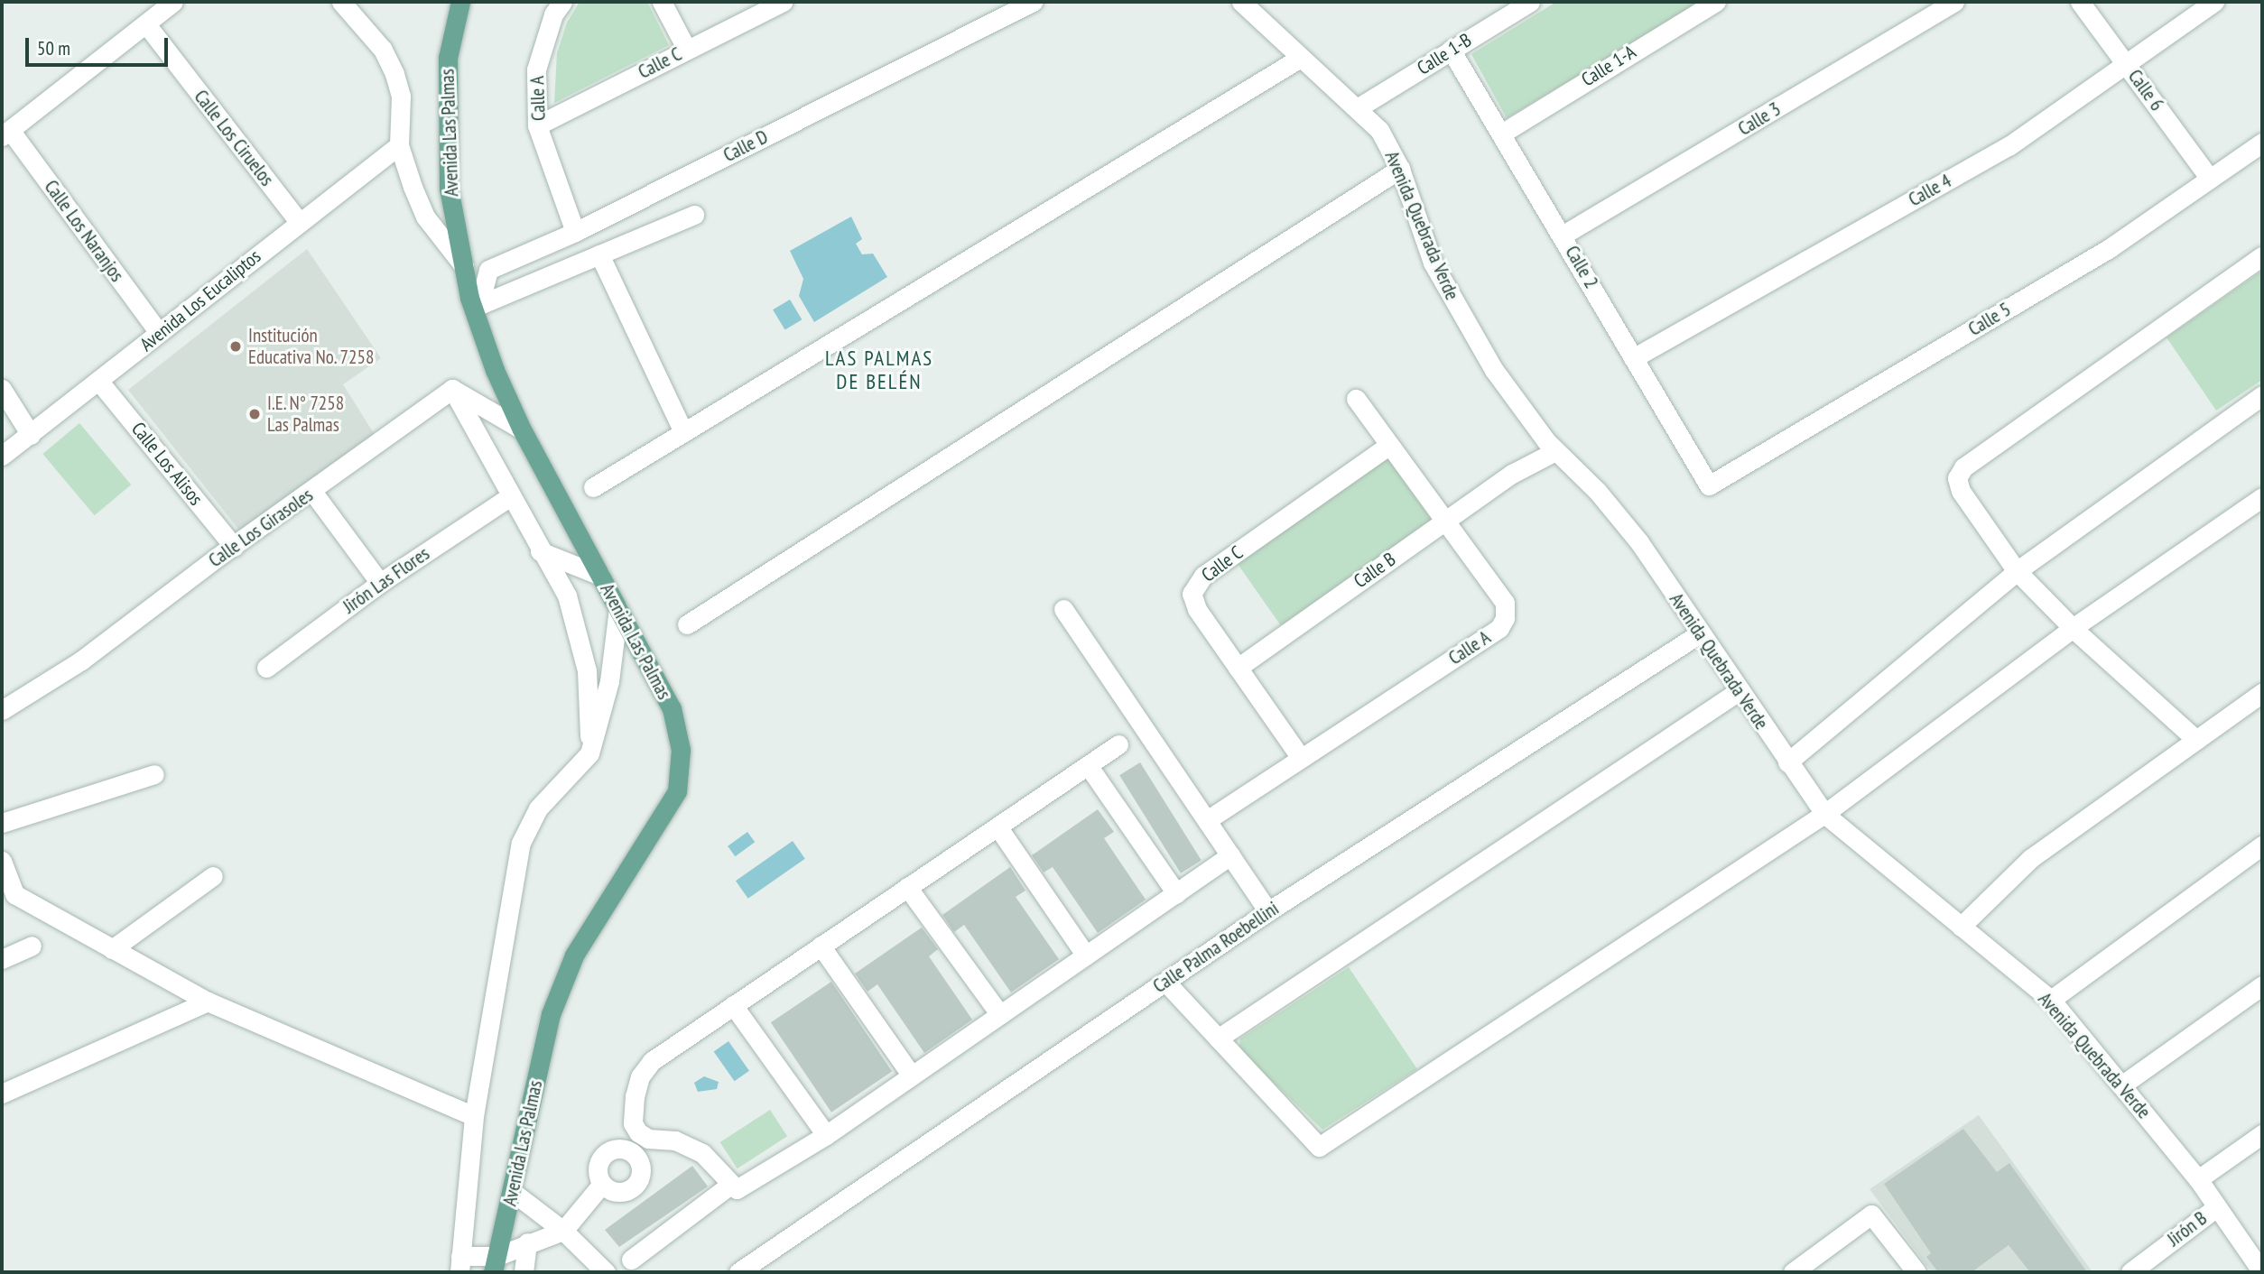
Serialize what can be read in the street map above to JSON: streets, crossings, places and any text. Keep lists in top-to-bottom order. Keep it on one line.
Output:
{"streets":{"main road":["Avenida Las Palmas"],"street":["Calle 1-B","Calle C","Calle 1-A","Calle 6","Calle A","Calle 3","Calle Los Ciruelos","Calle D","Calle 4","Avenida Quebrada Verde","Calle Los Naranjos","Calle 2","Avenida Los Eucaliptos","Calle 5","Calle Los Alisos","Calle Los Girasoles","Calle B","Jirón Las Flores","Calle Palma Roebellini","Jirón B"]},"crossings":[["Calle 1-B","Avenida Quebrada Verde"],["Calle 1-B","Calle 2"],["Calle C","Calle A"],["Calle C","Calle B"],["Calle 1-A","Calle 2"],["Calle 6","Calle 4"],["Calle 6","Calle 5"],["Calle A","Calle D"],["Calle A","Calle B"],["Calle 3","Calle 2"],["Avenida Las Palmas","Calle D"],["Calle Los Ciruelos","Avenida Los Eucaliptos"],["Calle 4","Calle 2"],["Avenida Quebrada Verde","Calle B"],["Avenida Quebrada Verde","Calle Palma Roebellini"],["Avenida Quebrada Verde","Jirón B"],["Calle Los Naranjos","Avenida Los Eucaliptos"],["Calle 2","Calle 5"],["Avenida Los Eucaliptos","Calle Los Alisos"],["Calle Los Alisos","Calle Los Girasoles"]],"districts":["LAS PALMAS DE BELÉN"],"places":["Institución Educativa No. 7258","I.E. N° 7258 Las Palmas"],"scale_bar":"50 m"}
